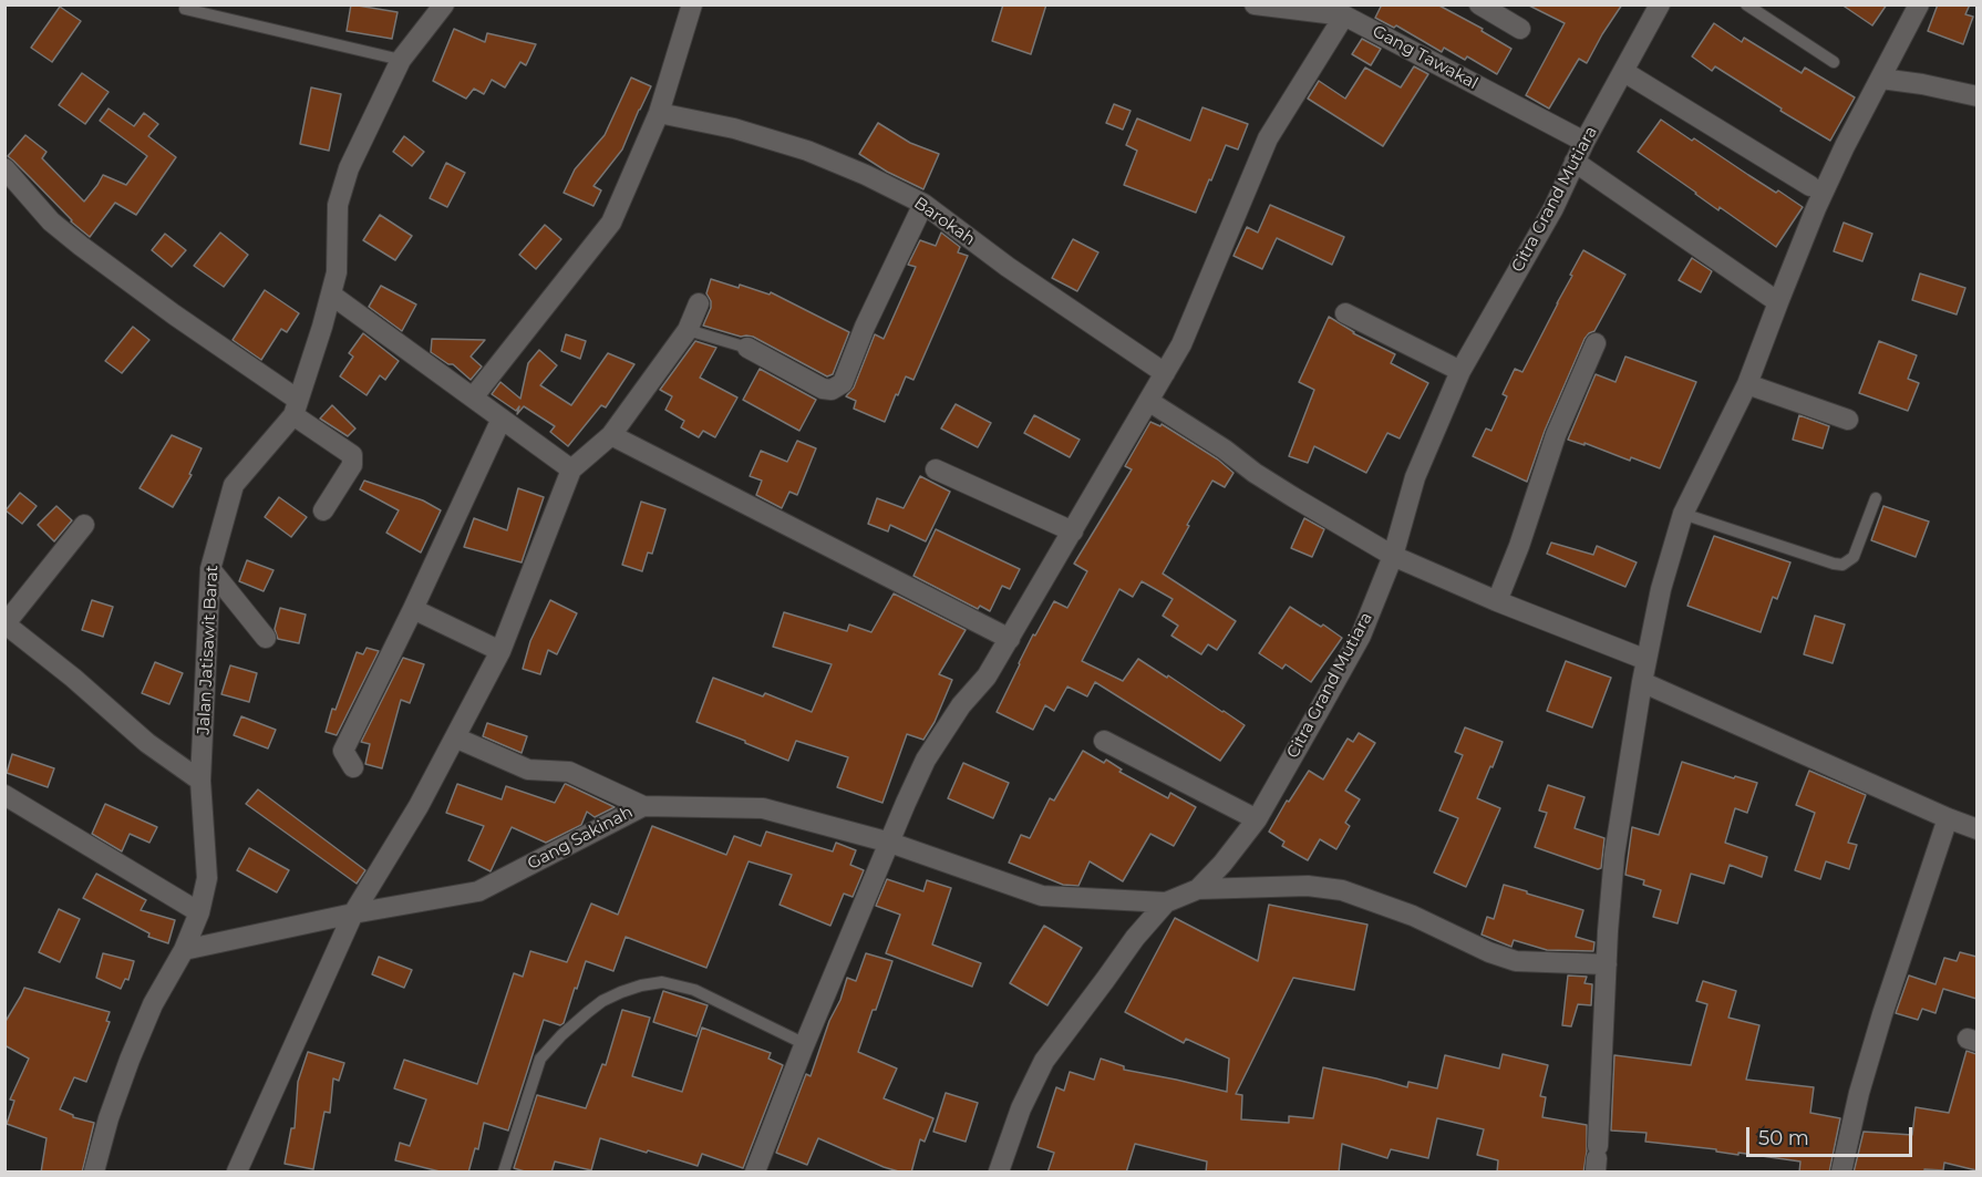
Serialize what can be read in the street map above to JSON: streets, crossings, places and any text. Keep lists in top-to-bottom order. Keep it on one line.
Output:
{"streets":{"street":["Gang Tawakal","Citra Grand Mutiara","Barokah","Jalan Jatisawit Barat","Gang Sakinah"]},"crossings":[["Gang Tawakal","Citra Grand Mutiara"],["Citra Grand Mutiara","Gang Sakinah"],["Jalan Jatisawit Barat","Gang Sakinah"]],"scale_bar":"50 m"}
